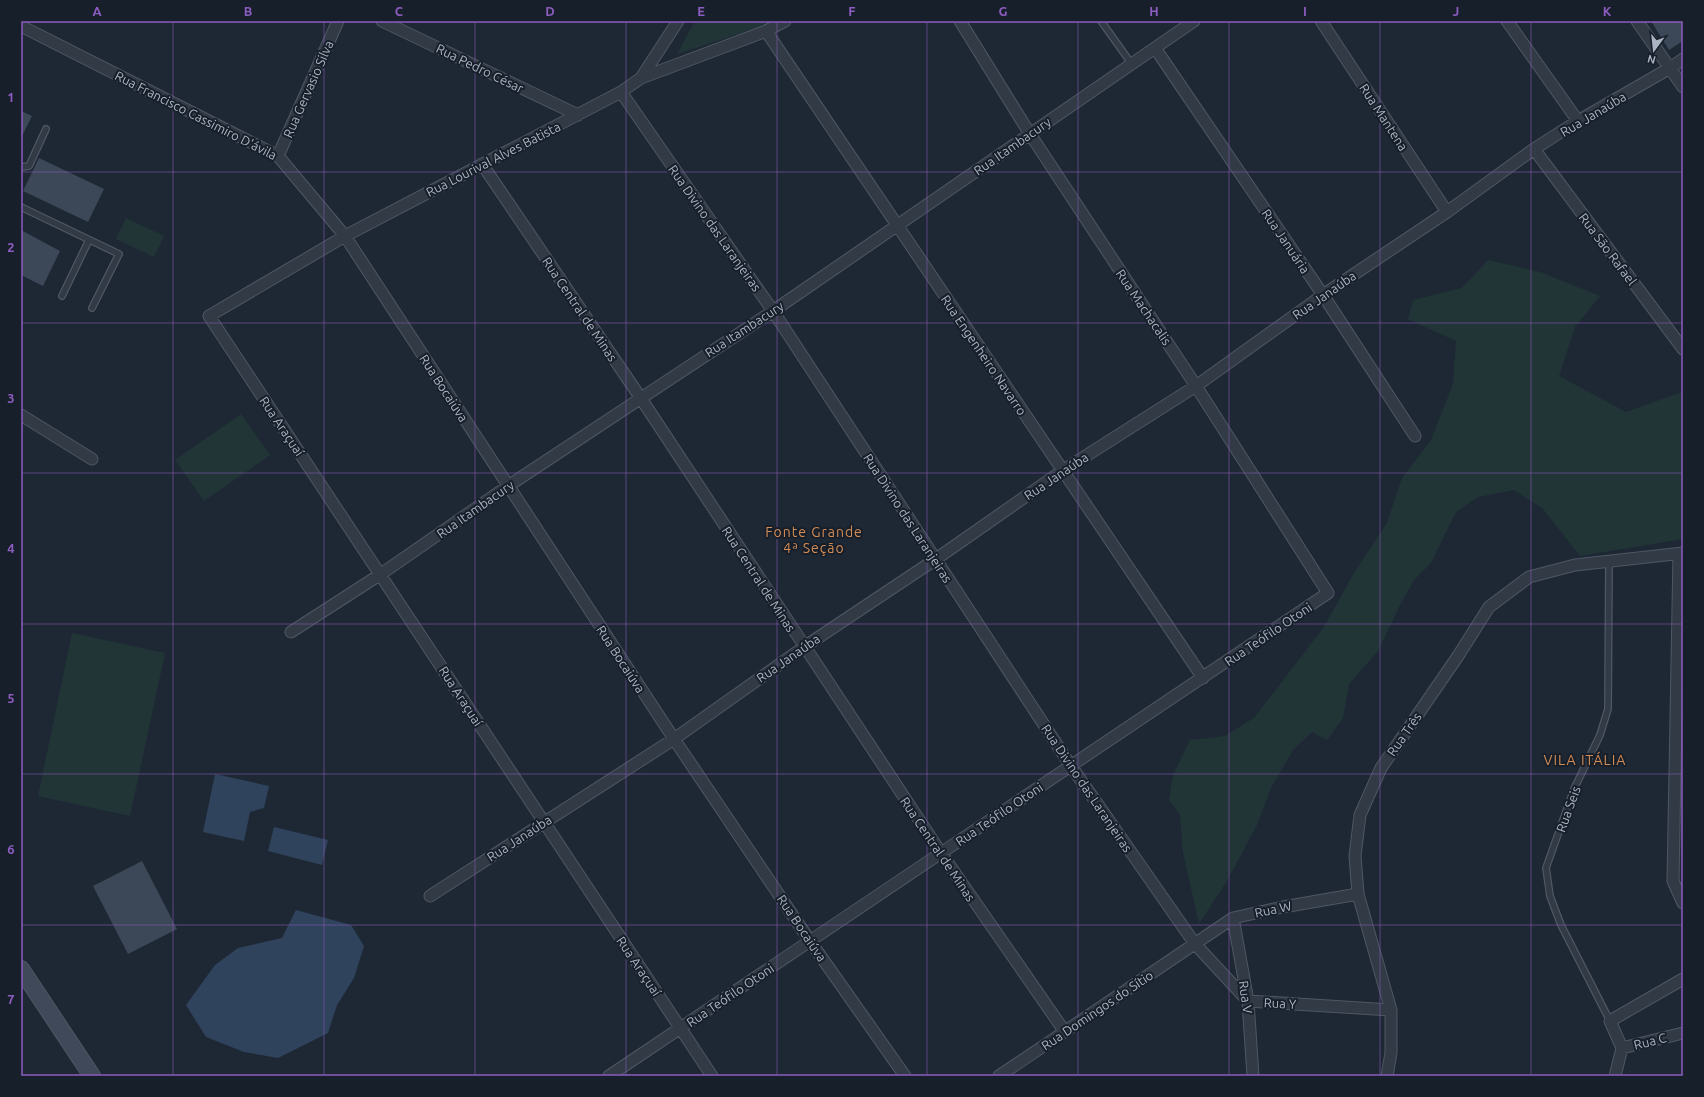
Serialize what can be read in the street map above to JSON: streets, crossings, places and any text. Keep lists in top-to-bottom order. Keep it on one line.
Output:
{"streets":{"street":["Rua Pedro César","Rua Gervasio Silva","Rua Janaúba","Rua Francisco Cassimiro D'ávila","Rua Mantena","Rua Itambacury","Rua Lourival Alves Batista","Rua Divino das Laranjeiras","Rua Januária","Rua São Rafael","Rua Machacalis","Rua Central de Minas","Rua Engenheiro Navarro","Rua Bocaiúva","Rua Araçuaí","Rua Teófilo Otoni","Rua Três","Rua W","Rua V","Rua Y","Rua Domingos do Sítio","Rua C"],"lane":["Rua Seis"]},"crossings":[["Rua Pedro César","Rua Lourival Alves Batista"],["Rua Gervasio Silva","Rua Francisco Cassimiro D'ávila"],["Rua Janaúba","Rua Mantena"],["Rua Janaúba","Rua Divino das Laranjeiras"],["Rua Janaúba","Rua Januária"],["Rua Janaúba","Rua São Rafael"],["Rua Janaúba","Rua Machacalis"],["Rua Janaúba","Rua Central de Minas"],["Rua Janaúba","Rua Engenheiro Navarro"],["Rua Janaúba","Rua Bocaiúva"],["Rua Janaúba","Rua Araçuaí"],["Rua Francisco Cassimiro D'ávila","Rua Lourival Alves Batista"],["Rua Francisco Cassimiro D'ávila","Rua Bocaiúva"],["Rua Itambacury","Rua Divino das Laranjeiras"],["Rua Itambacury","Rua Januária"],["Rua Itambacury","Rua Machacalis"],["Rua Itambacury","Rua Central de Minas"],["Rua Itambacury","Rua Engenheiro Navarro"],["Rua Itambacury","Rua Bocaiúva"],["Rua Itambacury","Rua Araçuaí"],["Rua Lourival Alves Batista","Rua Divino das Laranjeiras"],["Rua Lourival Alves Batista","Rua Central de Minas"],["Rua Lourival Alves Batista","Rua Engenheiro Navarro"],["Rua Lourival Alves Batista","Rua Bocaiúva"],["Rua Lourival Alves Batista","Rua Araçuaí"],["Rua Divino das Laranjeiras","Rua Teófilo Otoni"],["Rua Divino das Laranjeiras","Rua W"],["Rua Divino das Laranjeiras","Rua Y"],["Rua Divino das Laranjeiras","Rua Domingos do Sítio"],["Rua Machacalis","Rua Teófilo Otoni"],["Rua Central de Minas","Rua Teófilo Otoni"],["Rua Central de Minas","Rua Domingos do Sítio"],["Rua Engenheiro Navarro","Rua Teófilo Otoni"],["Rua Bocaiúva","Rua Teófilo Otoni"],["Rua Araçuaí","Rua Teófilo Otoni"],["Rua Três","Rua Seis"],["Rua Três","Rua W"],["Rua Três","Rua Y"],["Rua W","Rua V"],["Rua W","Rua Y"],["Rua W","Rua Domingos do Sítio"],["Rua V","Rua Y"],["Rua Y","Rua Domingos do Sítio"]],"districts":["Fonte Grande 4ª Seção","VILA ITÁLIA"],"north":"bottom","grid":{"columns":["A","B","C","D","E","F","G","H","I","J","K"],"rows":["1","2","3","4","5","6","7"]}}
